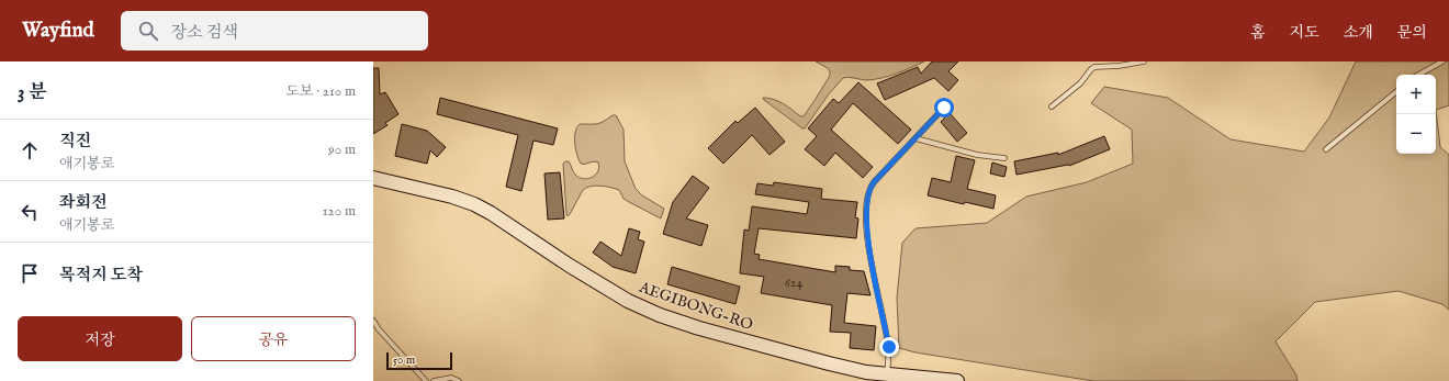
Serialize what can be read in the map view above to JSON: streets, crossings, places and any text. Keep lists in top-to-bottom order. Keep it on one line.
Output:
{"streets":{"main road":["AEGIBONG-RO"]},"house_numbers":["624"],"scale_bar":"50 m","page":{"header":"Wayfind","search":"장소 검색","nav":["홈","지도","소개","문의"],"heading":["3 분","도보 · 210 m"],"map_buttons":["+","−"],"list":[["직진","애기봉로","90 m"],["좌회전","애기봉로","120 m"],"목적지 도착"],"buttons":["저장","공유"],"scale":"50 m"}}
